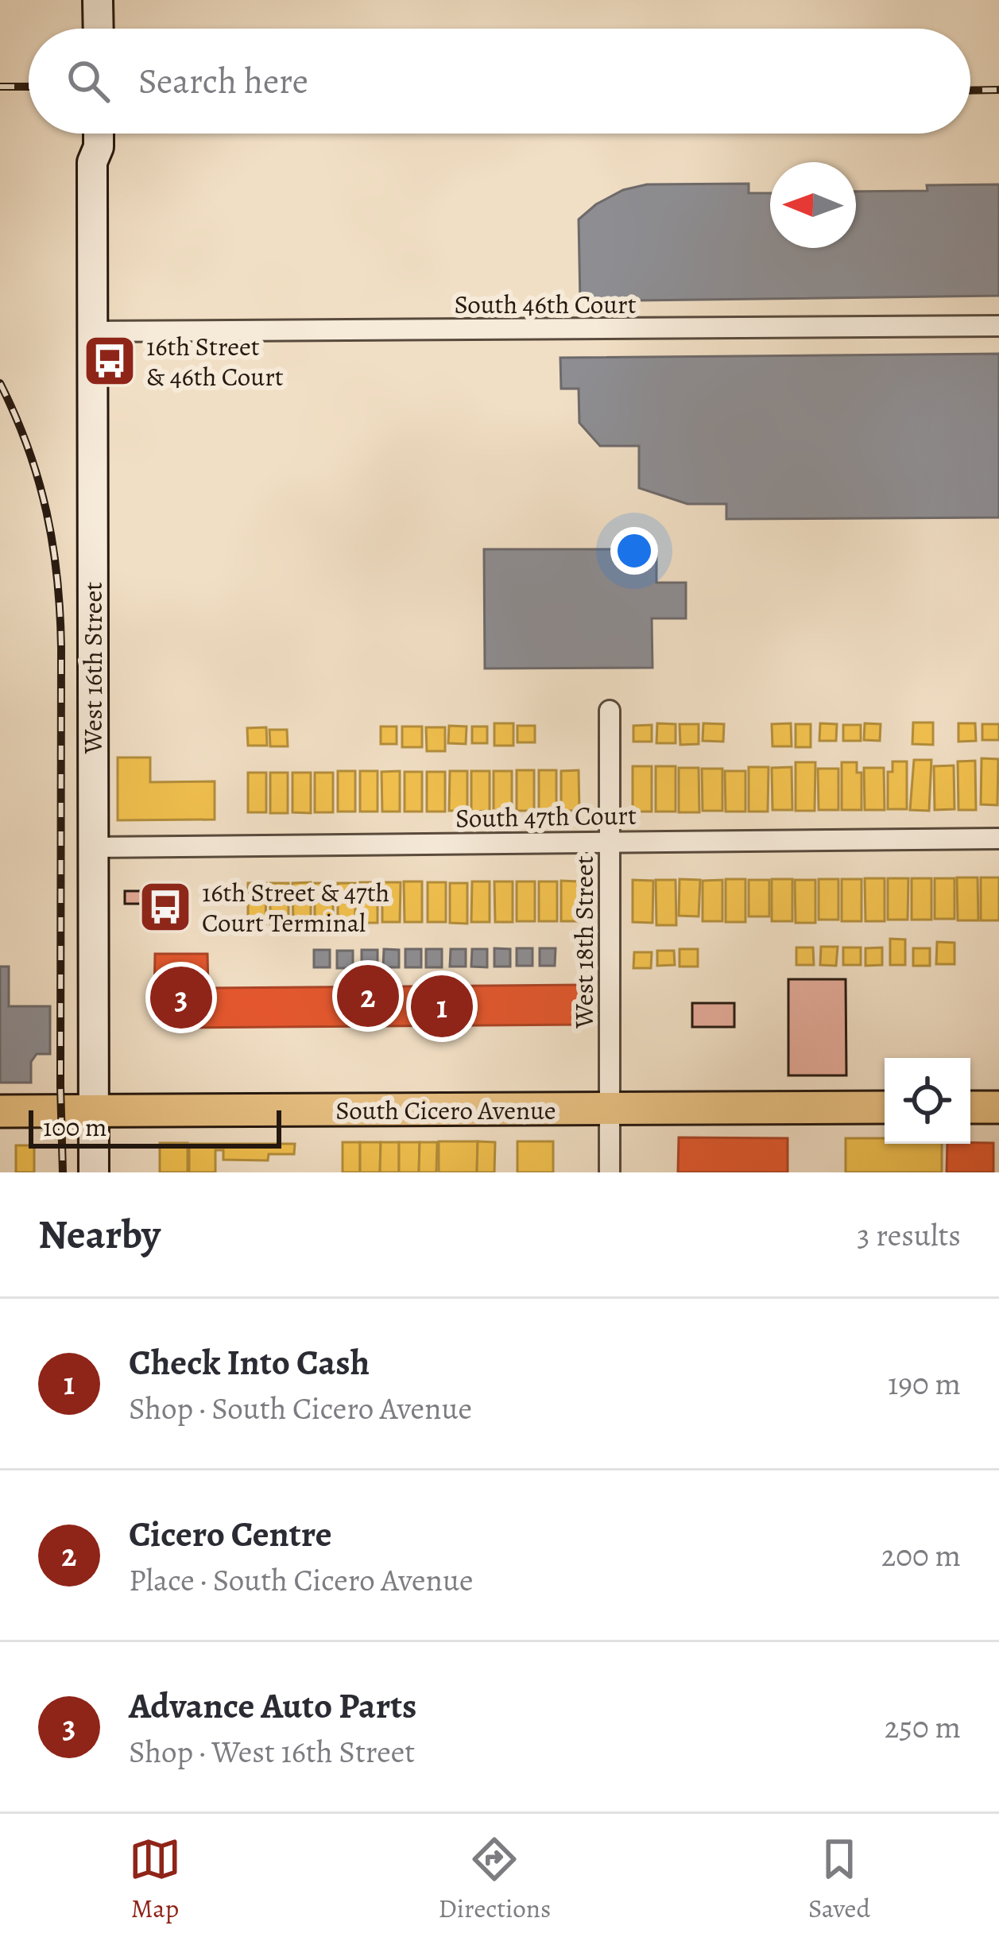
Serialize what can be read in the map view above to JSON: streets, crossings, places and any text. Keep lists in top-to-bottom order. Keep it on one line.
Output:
{"streets":{"main road":["South Cicero Avenue"],"street":["South 46th Court","West 16th Street","South 47th Court","West 18th Street"]},"crossings":[["South 46th Court","West 16th Street"],["West 16th Street","South 47th Court"],["West 16th Street","South Cicero Avenue"],["South 47th Court","West 18th Street"],["West 18th Street","South Cicero Avenue"]],"places":{"bus stop":["16th Street & 46th Court","16th Street & 47th Court Terminal"]},"scale_bar":"100 m","north":"left","page":{"search":"Search here","pins":["2","3","1"],"scale":"100 m","heading":["Nearby","3 results"],"list":[{"mark":"1","name":"Check Into Cash","note":"Shop · South Cicero Avenue","value":"190 m"},{"mark":"2","name":"Cicero Centre","note":"Place · South Cicero Avenue","value":"200 m"},{"mark":"3","name":"Advance Auto Parts","note":"Shop · West 16th Street","value":"250 m"}],"nav":["Map","Directions","Saved"]}}
